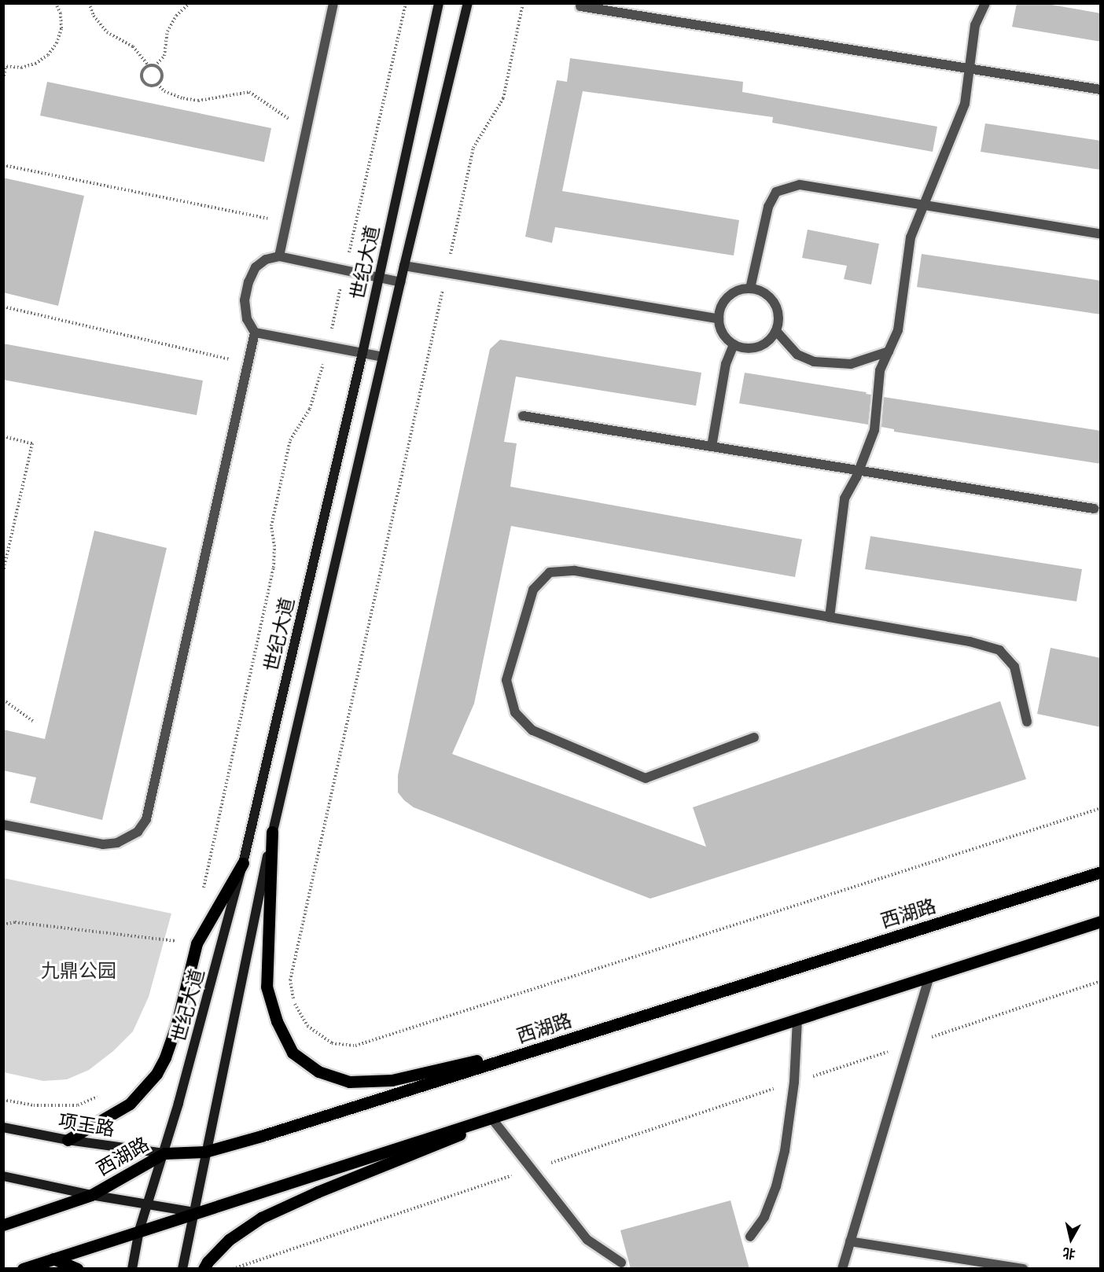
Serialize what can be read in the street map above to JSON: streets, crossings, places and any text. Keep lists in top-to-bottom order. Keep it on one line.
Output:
{"streets":{"main road":["西湖路"],"street":["世纪大道","项王路"]},"crossings":[["世纪大道","西湖路"],["世纪大道","项王路"],["西湖路","项王路"]],"parks":["九鼎公园"],"north":"bottom"}
